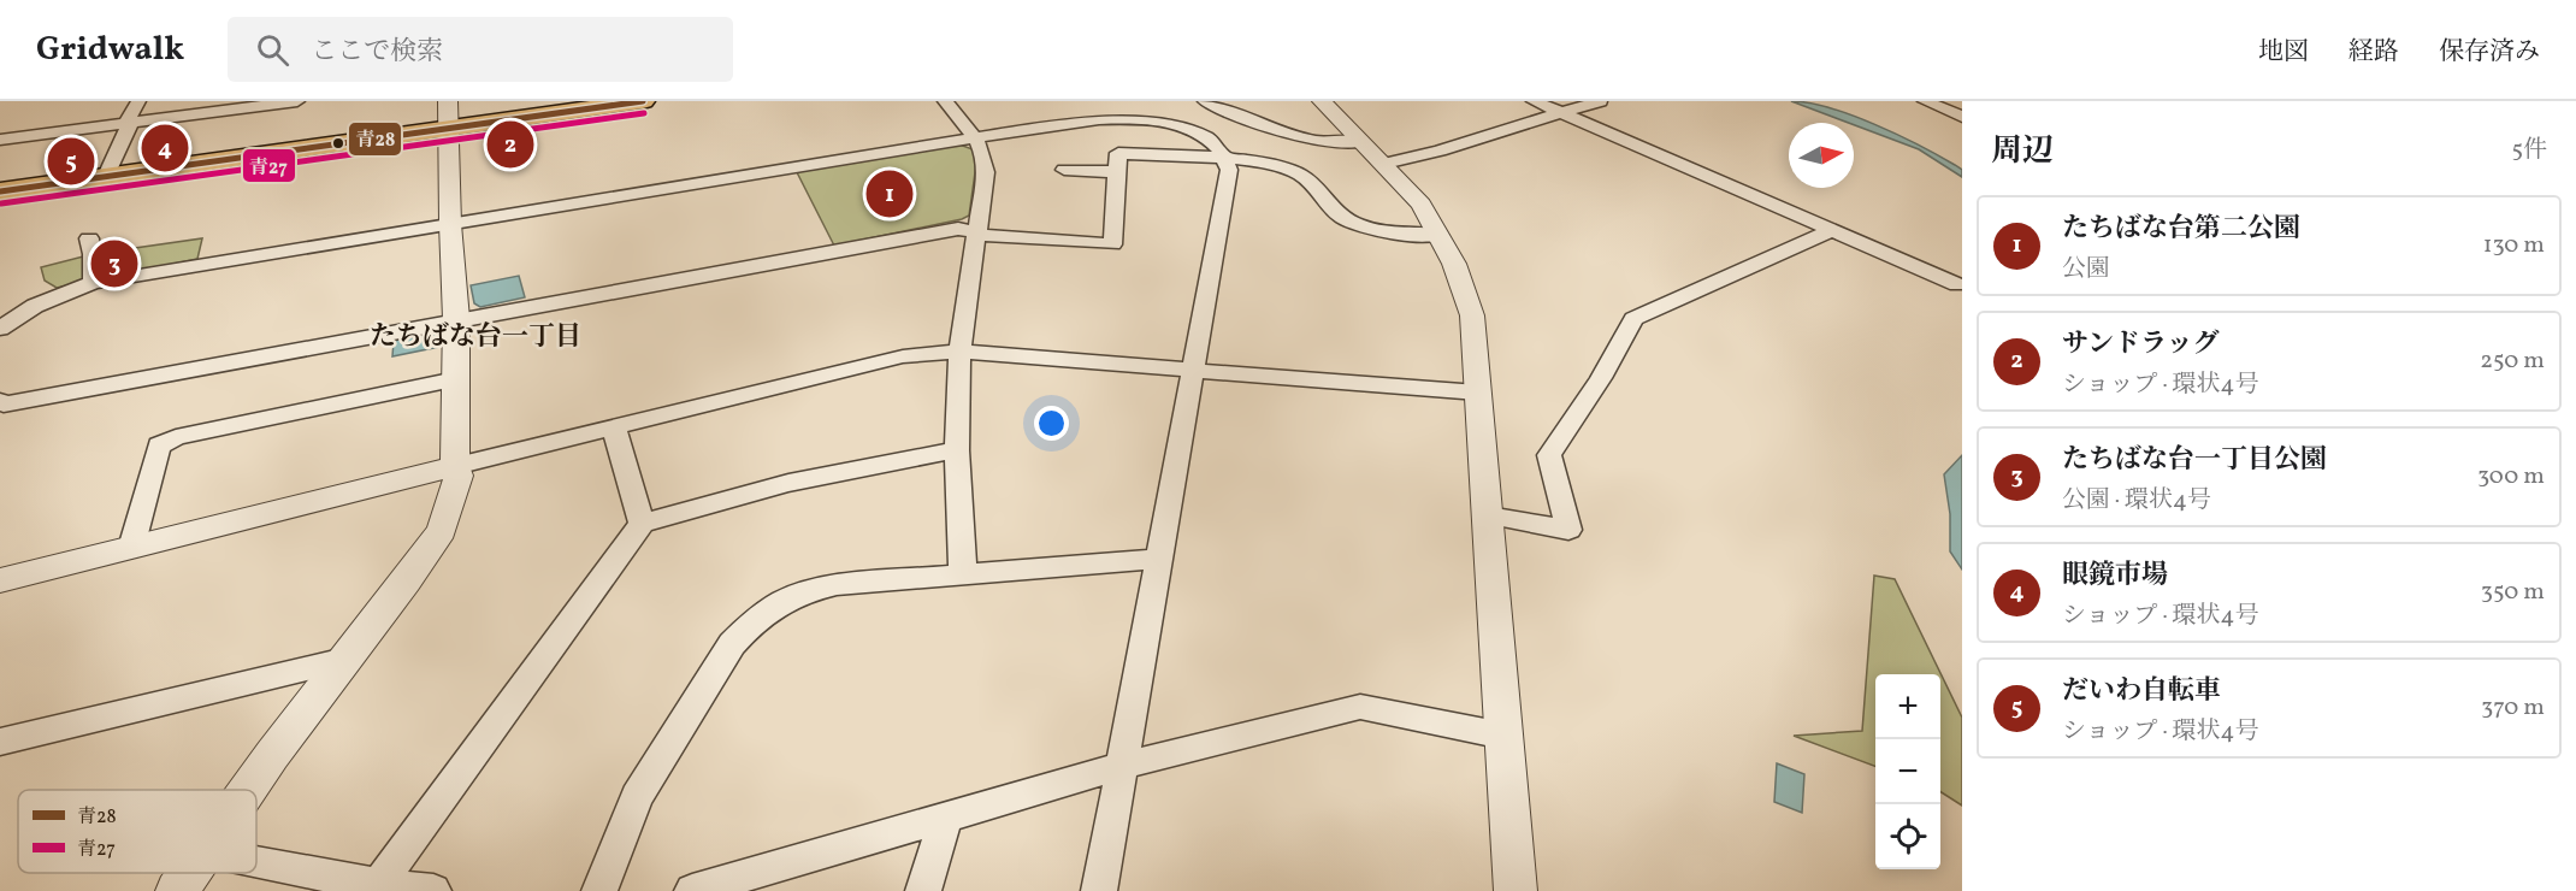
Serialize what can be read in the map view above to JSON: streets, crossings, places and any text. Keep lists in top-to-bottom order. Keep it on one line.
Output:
{"districts":["たちばな台一丁目"],"lines":["transit line 青28","transit line 青27"],"legend":["青28","青27"],"north":"right","page":{"header":"Gridwalk","search":"ここで検索","nav":["地図","経路","保存済み"],"heading":["周辺","5件"],"pins":["2","4","5","1","3"],"list":[{"mark":"1","name":"たちばな台第二公園","note":"公園","value":"130 m"},{"mark":"2","name":"サンドラッグ","note":"ショップ · 環状4号","value":"250 m"},{"mark":"3","name":"たちばな台一丁目公園","note":"公園 · 環状4号","value":"300 m"},{"mark":"4","name":"眼鏡市場","note":"ショップ · 環状4号","value":"350 m"},{"mark":"5","name":"だいわ自転車","note":"ショップ · 環状4号","value":"370 m"}],"map_buttons":["+","−"]}}
